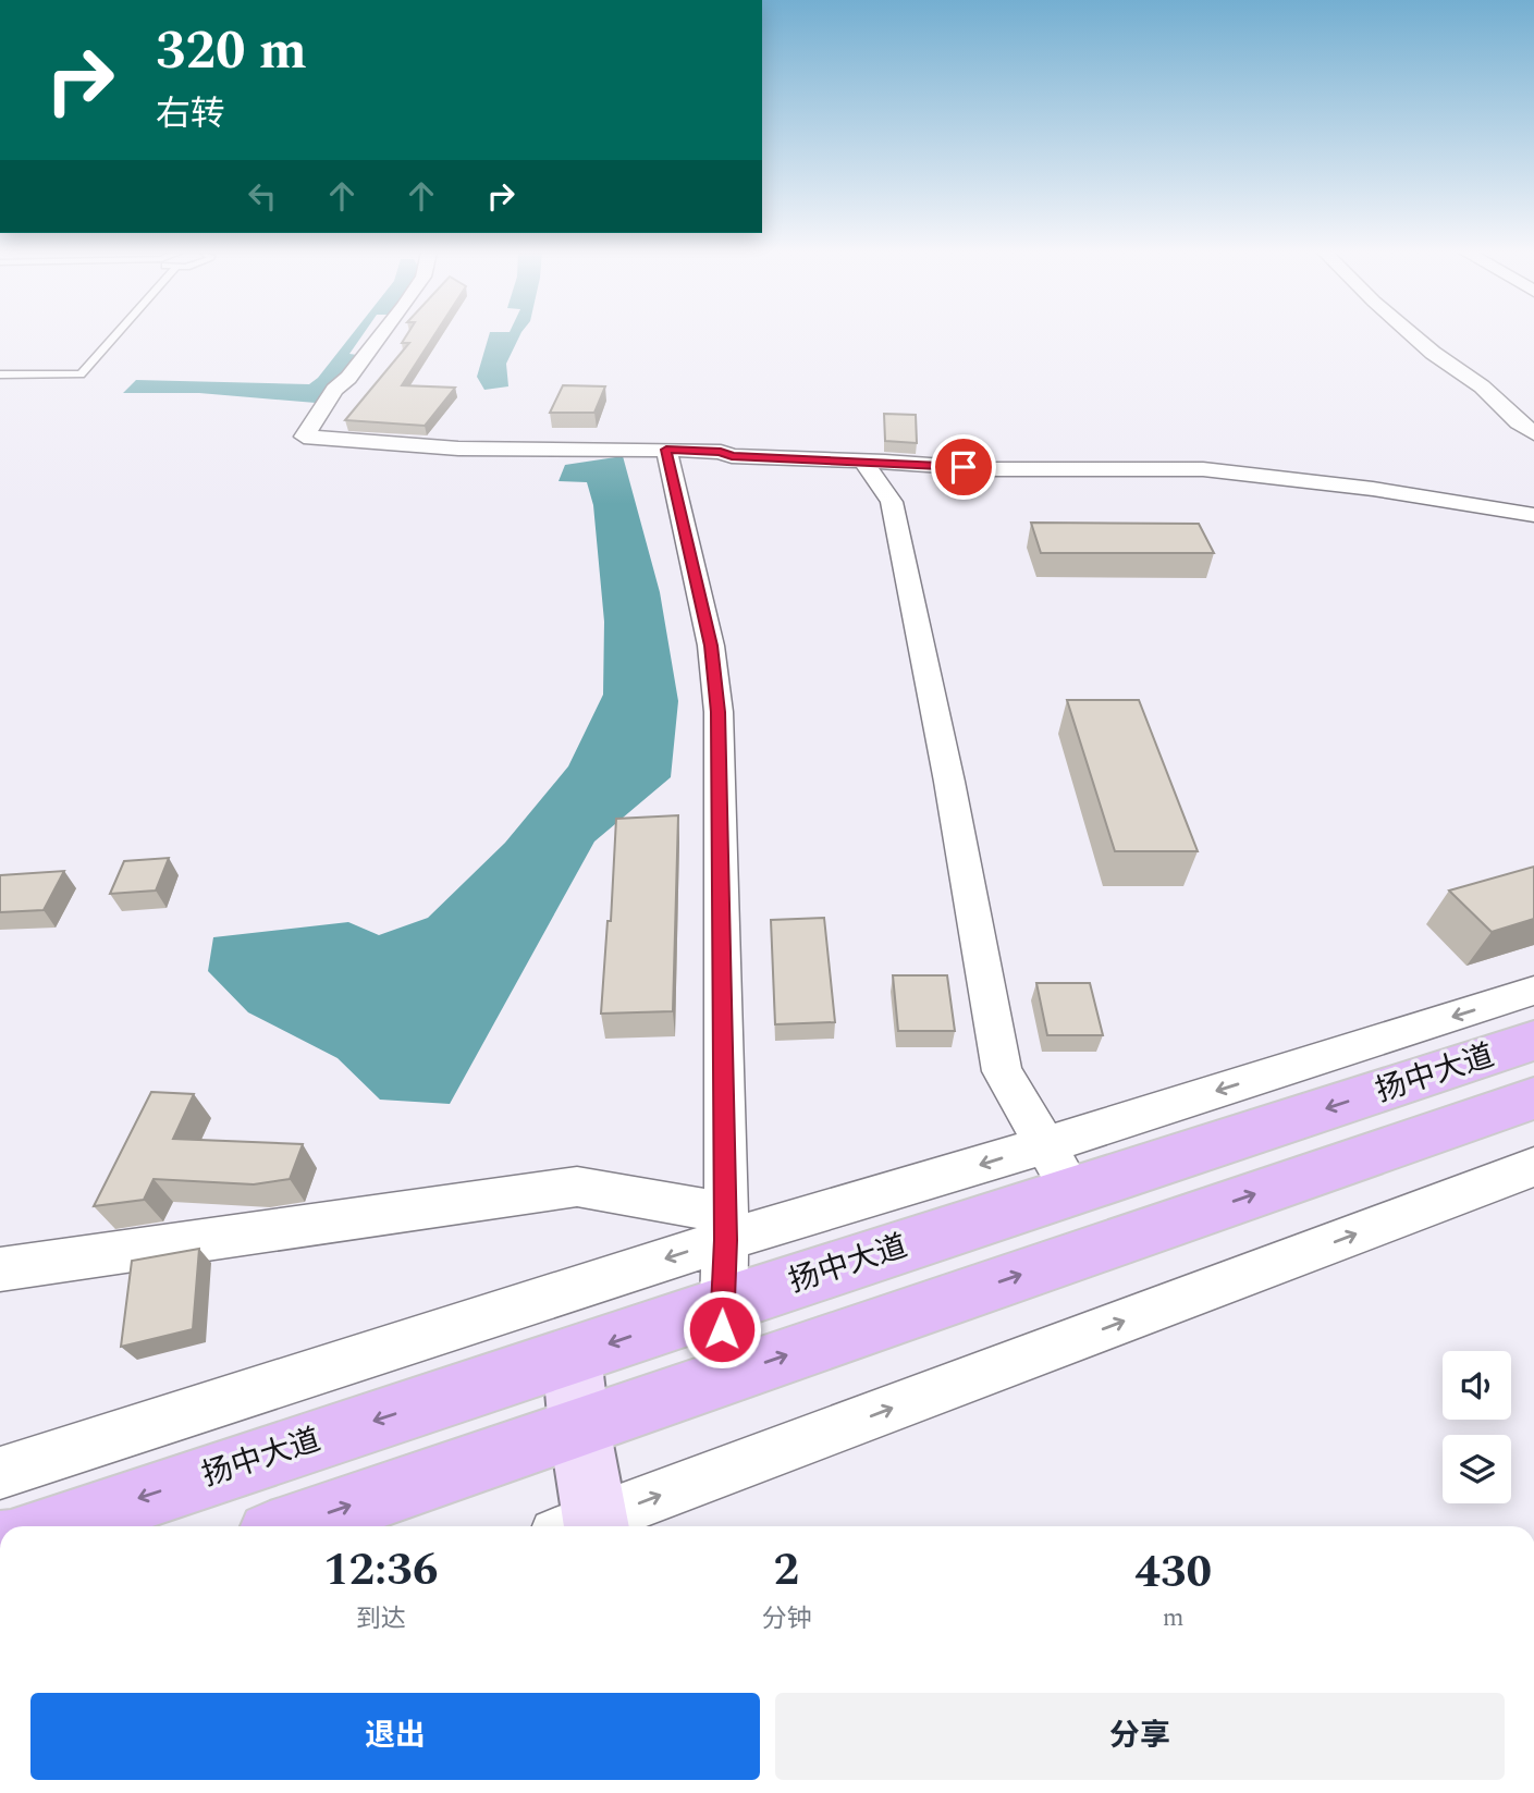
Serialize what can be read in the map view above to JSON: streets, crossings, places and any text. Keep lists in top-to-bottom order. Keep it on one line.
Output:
{"streets":{"main road":["扬中大道"]},"page":{"turn":["320 m","右转"],"eta":["12:36","到达","2","分钟","430","m"],"buttons":["退出","分享"]}}
